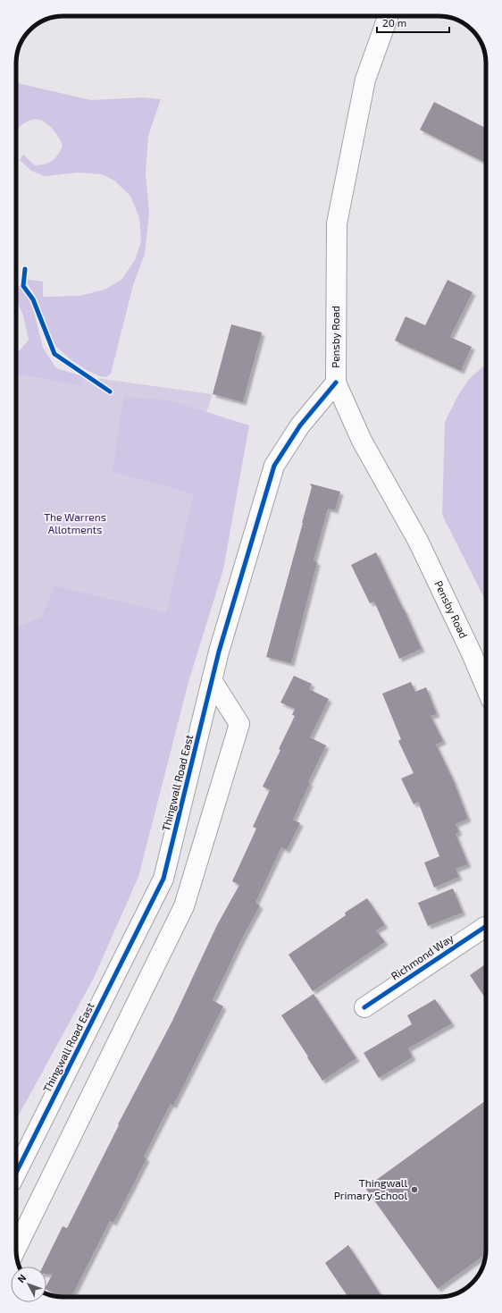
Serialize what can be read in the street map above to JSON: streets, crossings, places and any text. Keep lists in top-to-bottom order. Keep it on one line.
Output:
{"streets":{"street":["Pensby Road","Thingwall Road East","Richmond Way"]},"crossings":[["Pensby Road","Thingwall Road East"]],"parks":["The Warrens Allotments"],"places":["Thingwall Primary School"],"scale_bar":"20 m","north":"top left"}
